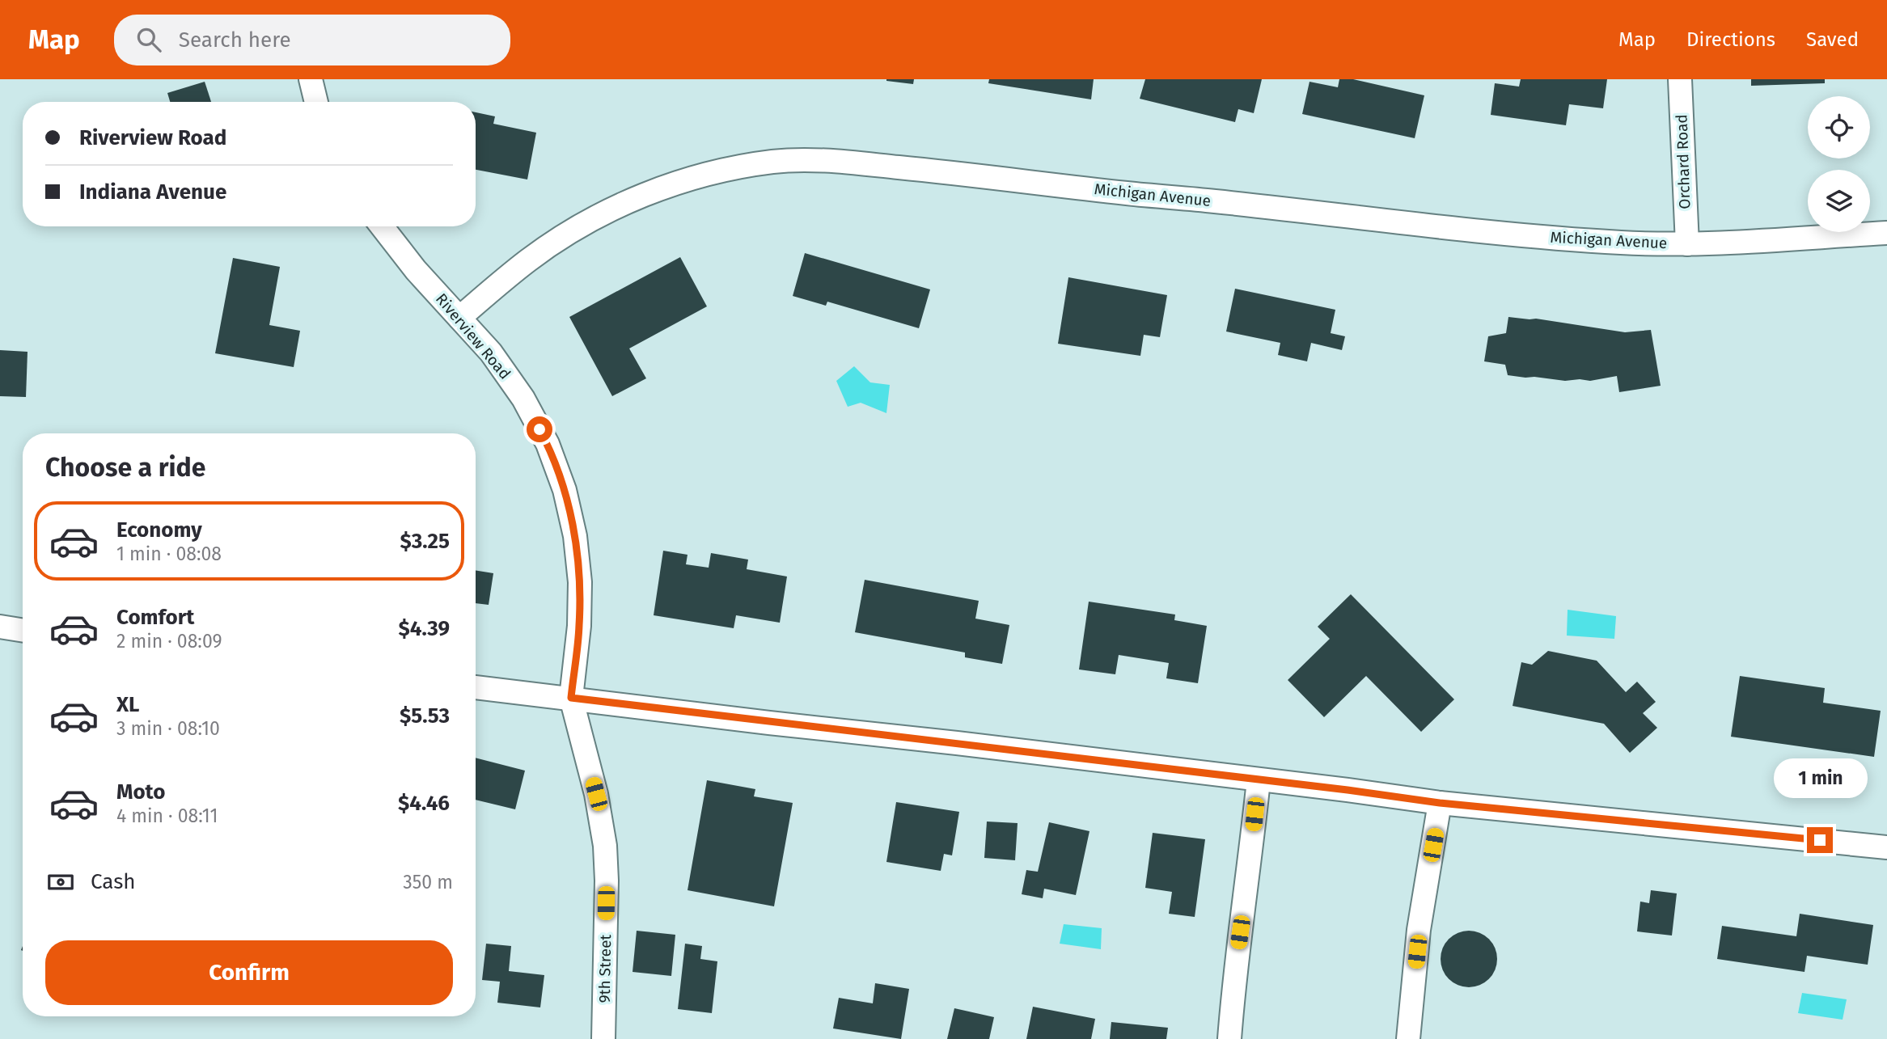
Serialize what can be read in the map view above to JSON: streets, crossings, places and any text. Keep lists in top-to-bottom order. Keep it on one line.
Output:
{"streets":{"street":["Orchard Road","Michigan Avenue","Riverview Road","9th Street"]},"crossings":[["Orchard Road","Michigan Avenue"],["Michigan Avenue","Riverview Road"],["Riverview Road","9th Street"]],"page":{"header":"Map","search":"Search here","nav":["Map","Directions","Saved"],"banner":["Riverview Road","Indiana Avenue"],"heading":"Choose a ride","list":[{"name":"Economy","note":"1 min · 08:08","value":"$3.25"},{"name":"Comfort","note":"2 min · 08:09","value":"$4.39"},{"name":"XL","note":"3 min · 08:10","value":"$5.53"},{"name":"Moto","note":"4 min · 08:11","value":"$4.46"}],"bubble":"1 min","pay":["Cash","350 m"],"buttons":"Confirm"}}
